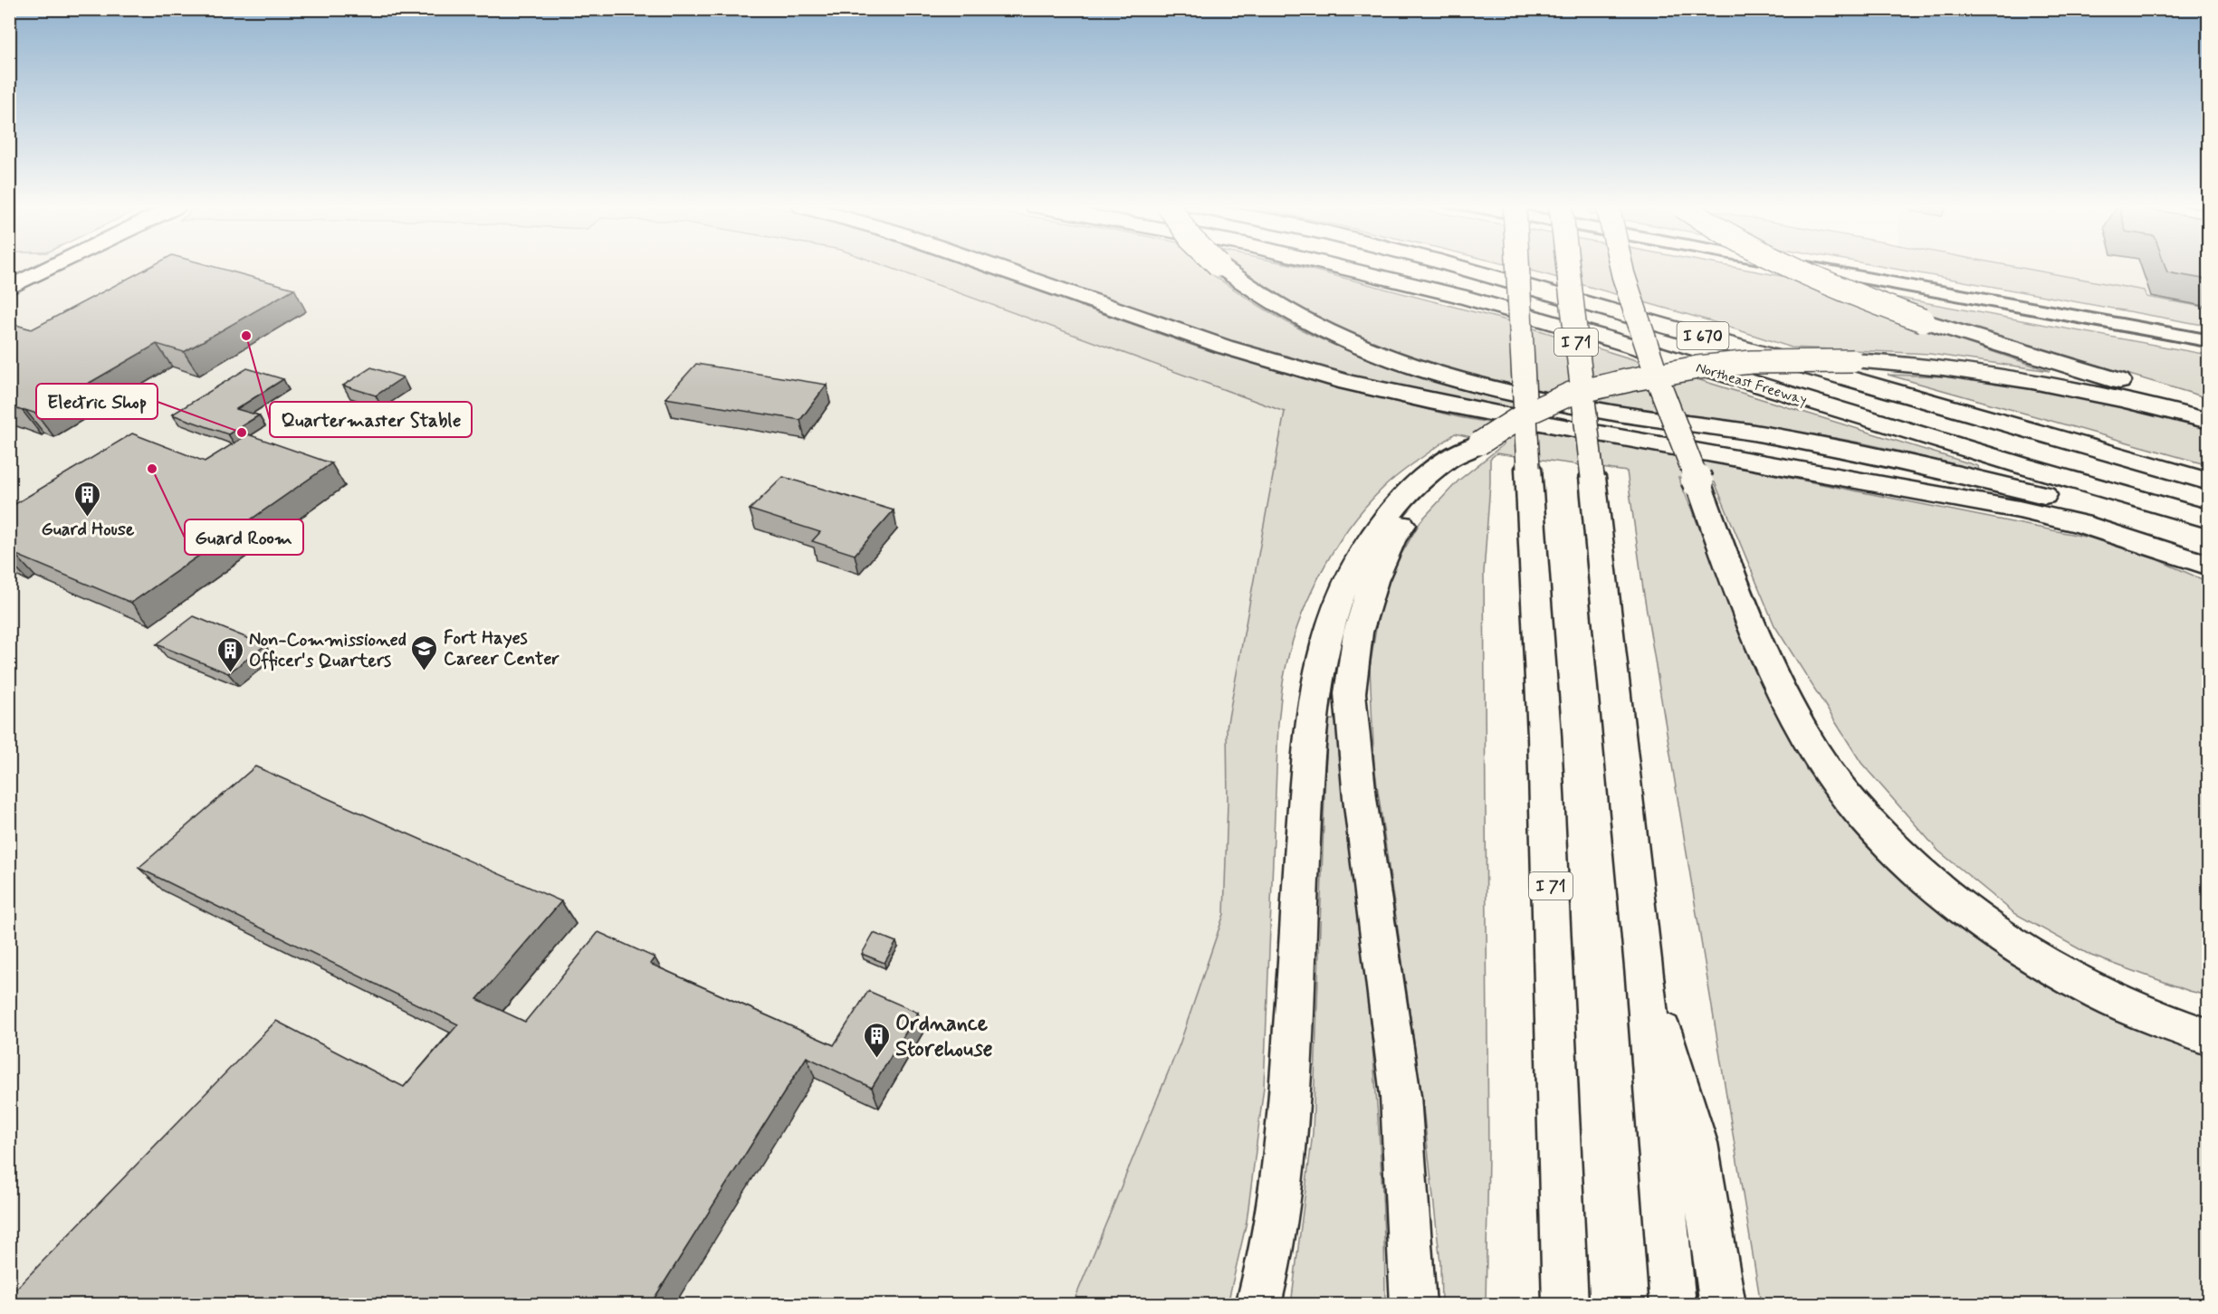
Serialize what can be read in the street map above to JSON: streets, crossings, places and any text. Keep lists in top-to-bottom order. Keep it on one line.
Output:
{"streets":{"main road":["I 670","I 71","Northeast Freeway"]},"places":{"other":["Quartermaster Stable","Electric Shop","Guard Room"],"building":["Guard House","Non-Commissioned Officer's Quarters","Ordnance Storehouse"],"school or university":["Fort Hayes Career Center"]}}
